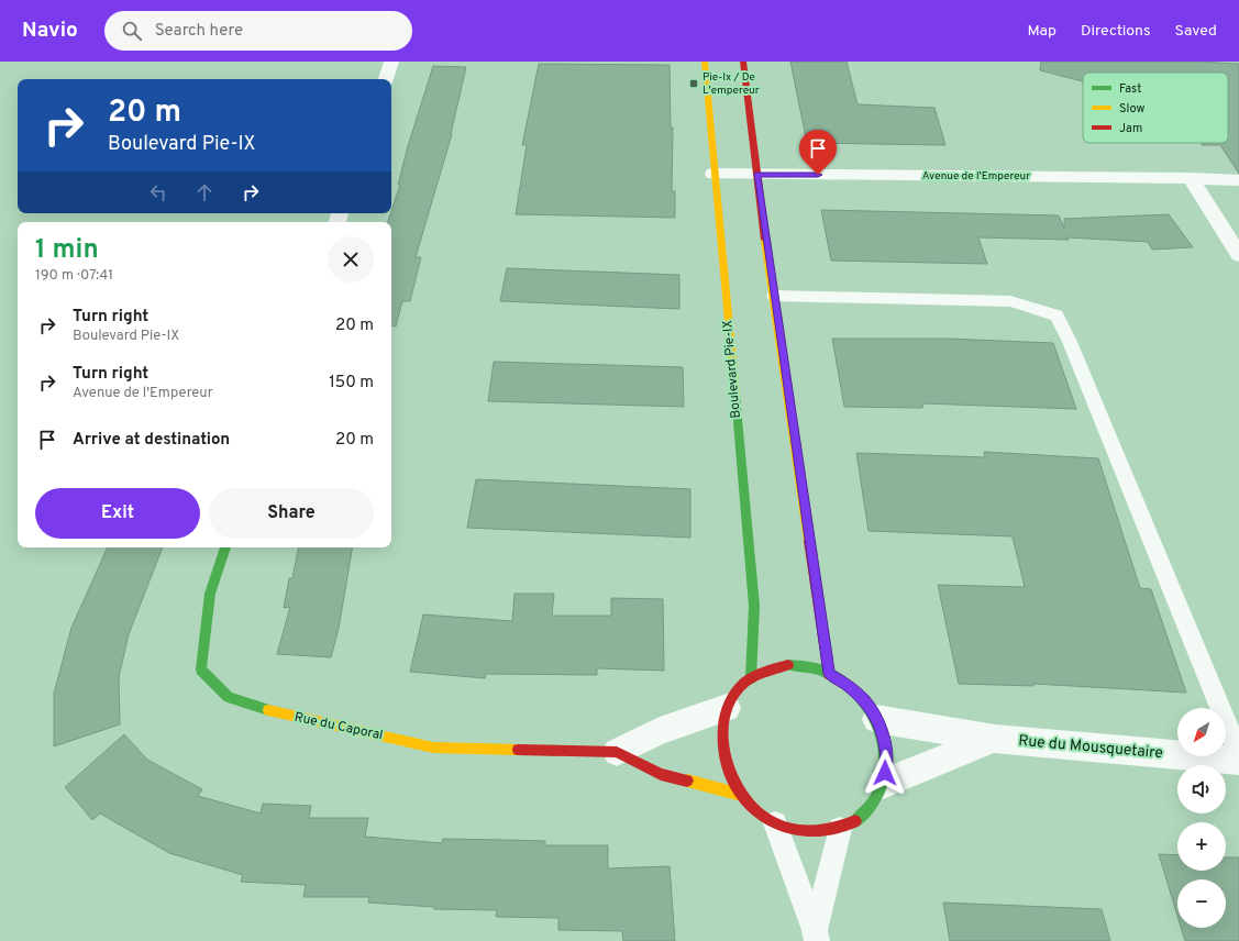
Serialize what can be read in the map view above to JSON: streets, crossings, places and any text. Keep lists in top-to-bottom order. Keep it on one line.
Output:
{"streets":{"street":["Avenue de l'Empereur","Boulevard Pie-IX","Rue du Caporal","Rue du Mousquetaire"]},"crossings":[["Avenue de l'Empereur","Boulevard Pie-IX"]],"places":{"transit":["Pie-Ix / De L'empereur"]},"legend":["Fast","Slow","Jam"],"north":"bottom left","page":{"header":"Navio","search":"Search here","nav":["Map","Directions","Saved"],"turn":["20 m","Boulevard Pie-IX"],"heading":["1 min","190 m · 07:41"],"list":[{"name":"Turn right","note":"Boulevard Pie-IX","value":"20 m"},{"name":"Turn right","note":"Avenue de l'Empereur","value":"150 m"},{"name":"Arrive at destination","value":"20 m"}],"buttons":["Exit","Share"],"map_buttons":["+","−"]}}
